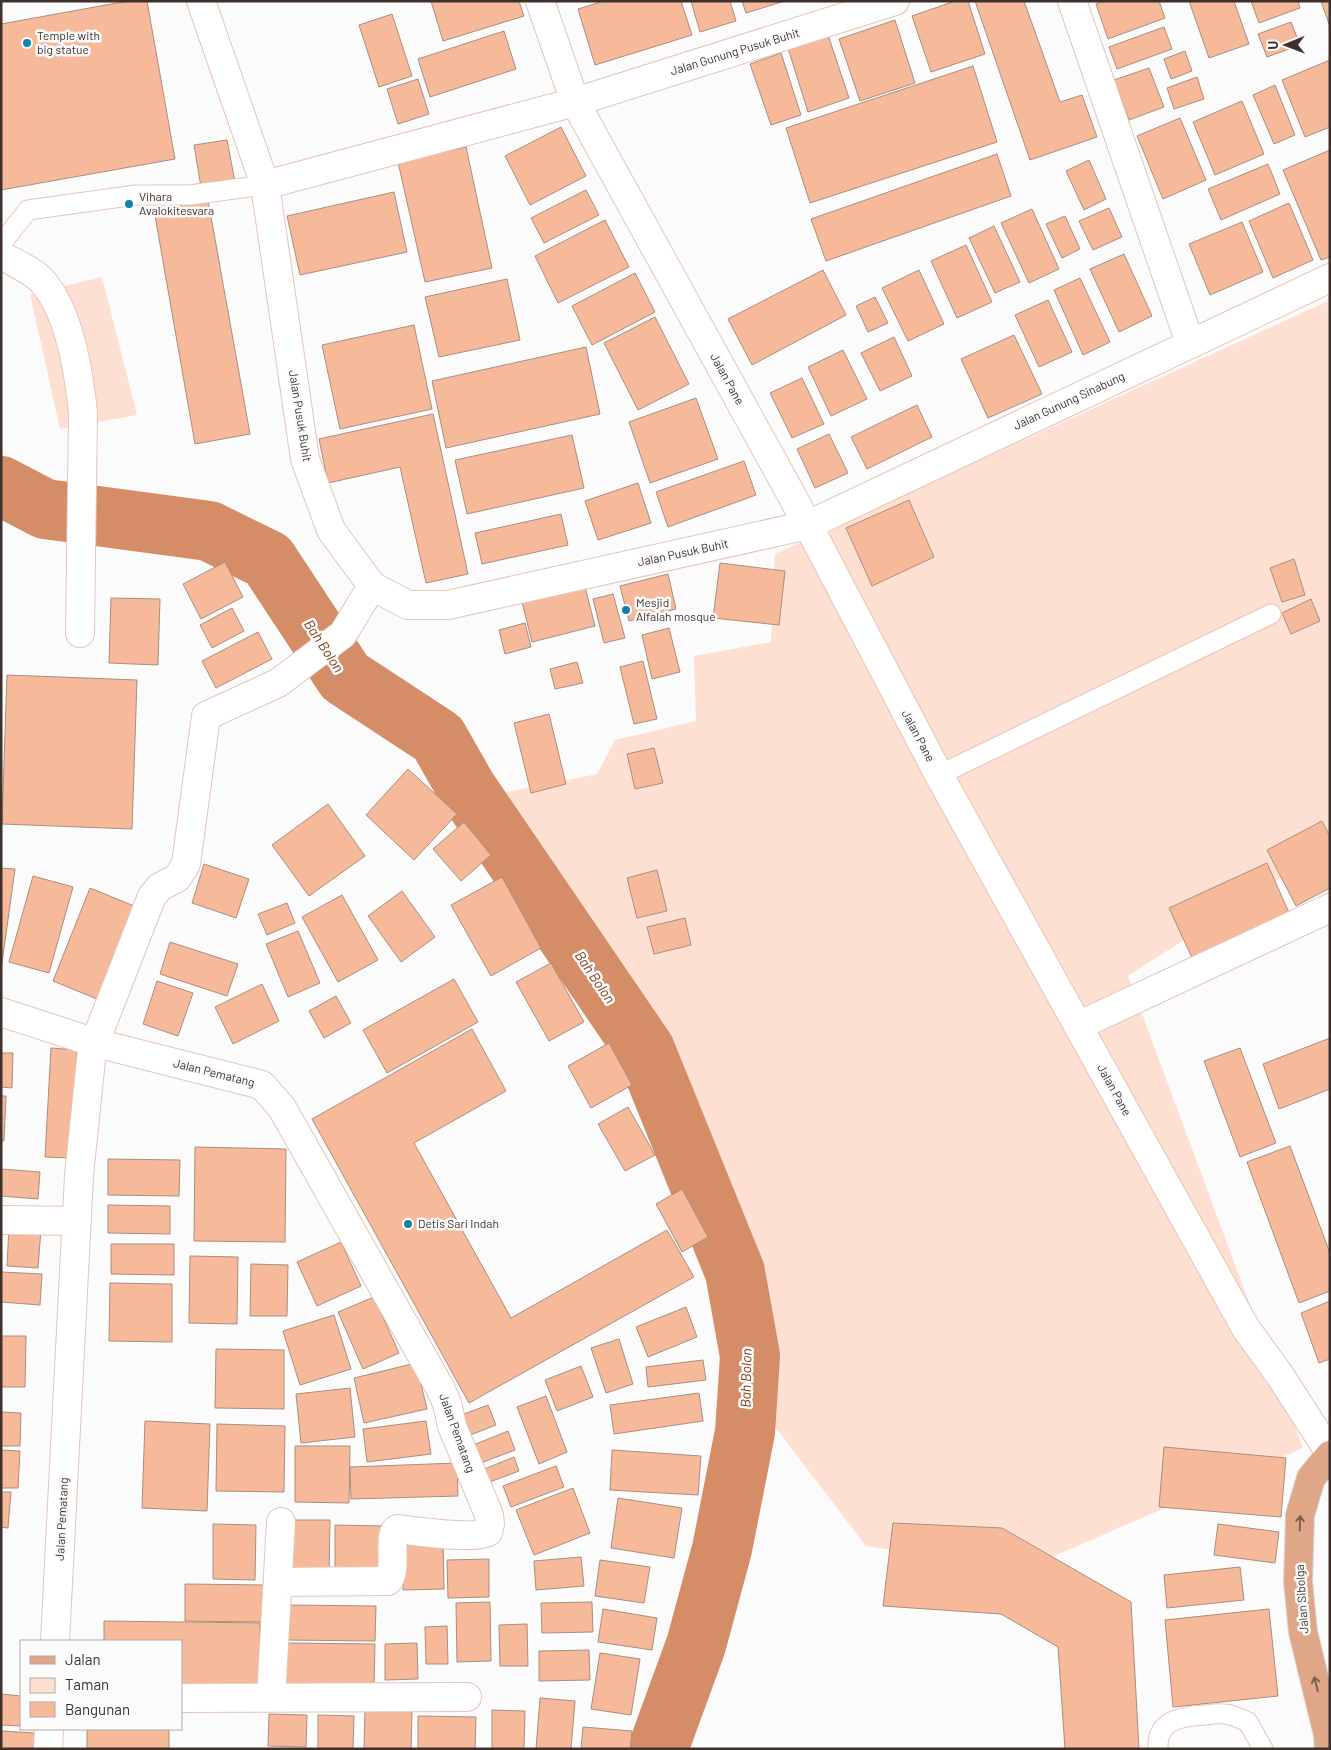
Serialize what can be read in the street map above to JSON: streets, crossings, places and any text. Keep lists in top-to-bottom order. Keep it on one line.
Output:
{"streets":{"main road":["Jalan Sibolga"],"street":["Jalan Gunung Pusuk Buhit","Jalan Pane","Jalan Gunung Sinabung","Jalan Pusuk Buhit","Jalan Pematang"]},"crossings":[["Jalan Gunung Pusuk Buhit","Jalan Pane"],["Jalan Gunung Pusuk Buhit","Jalan Pusuk Buhit"],["Jalan Pane","Jalan Gunung Sinabung"],["Jalan Pane","Jalan Pusuk Buhit"],["Jalan Pane","Jalan Sibolga"],["Jalan Gunung Sinabung","Jalan Pusuk Buhit"]],"one_way":["Jalan Sibolga"],"water":["Bah Bolon"],"places":["Temple with big statue","Vihara Avalokitesvara","Mesjid Alfalah mosque","Detis Sari Indah"],"legend":["Jalan","Taman","Bangunan"],"north":"left"}
